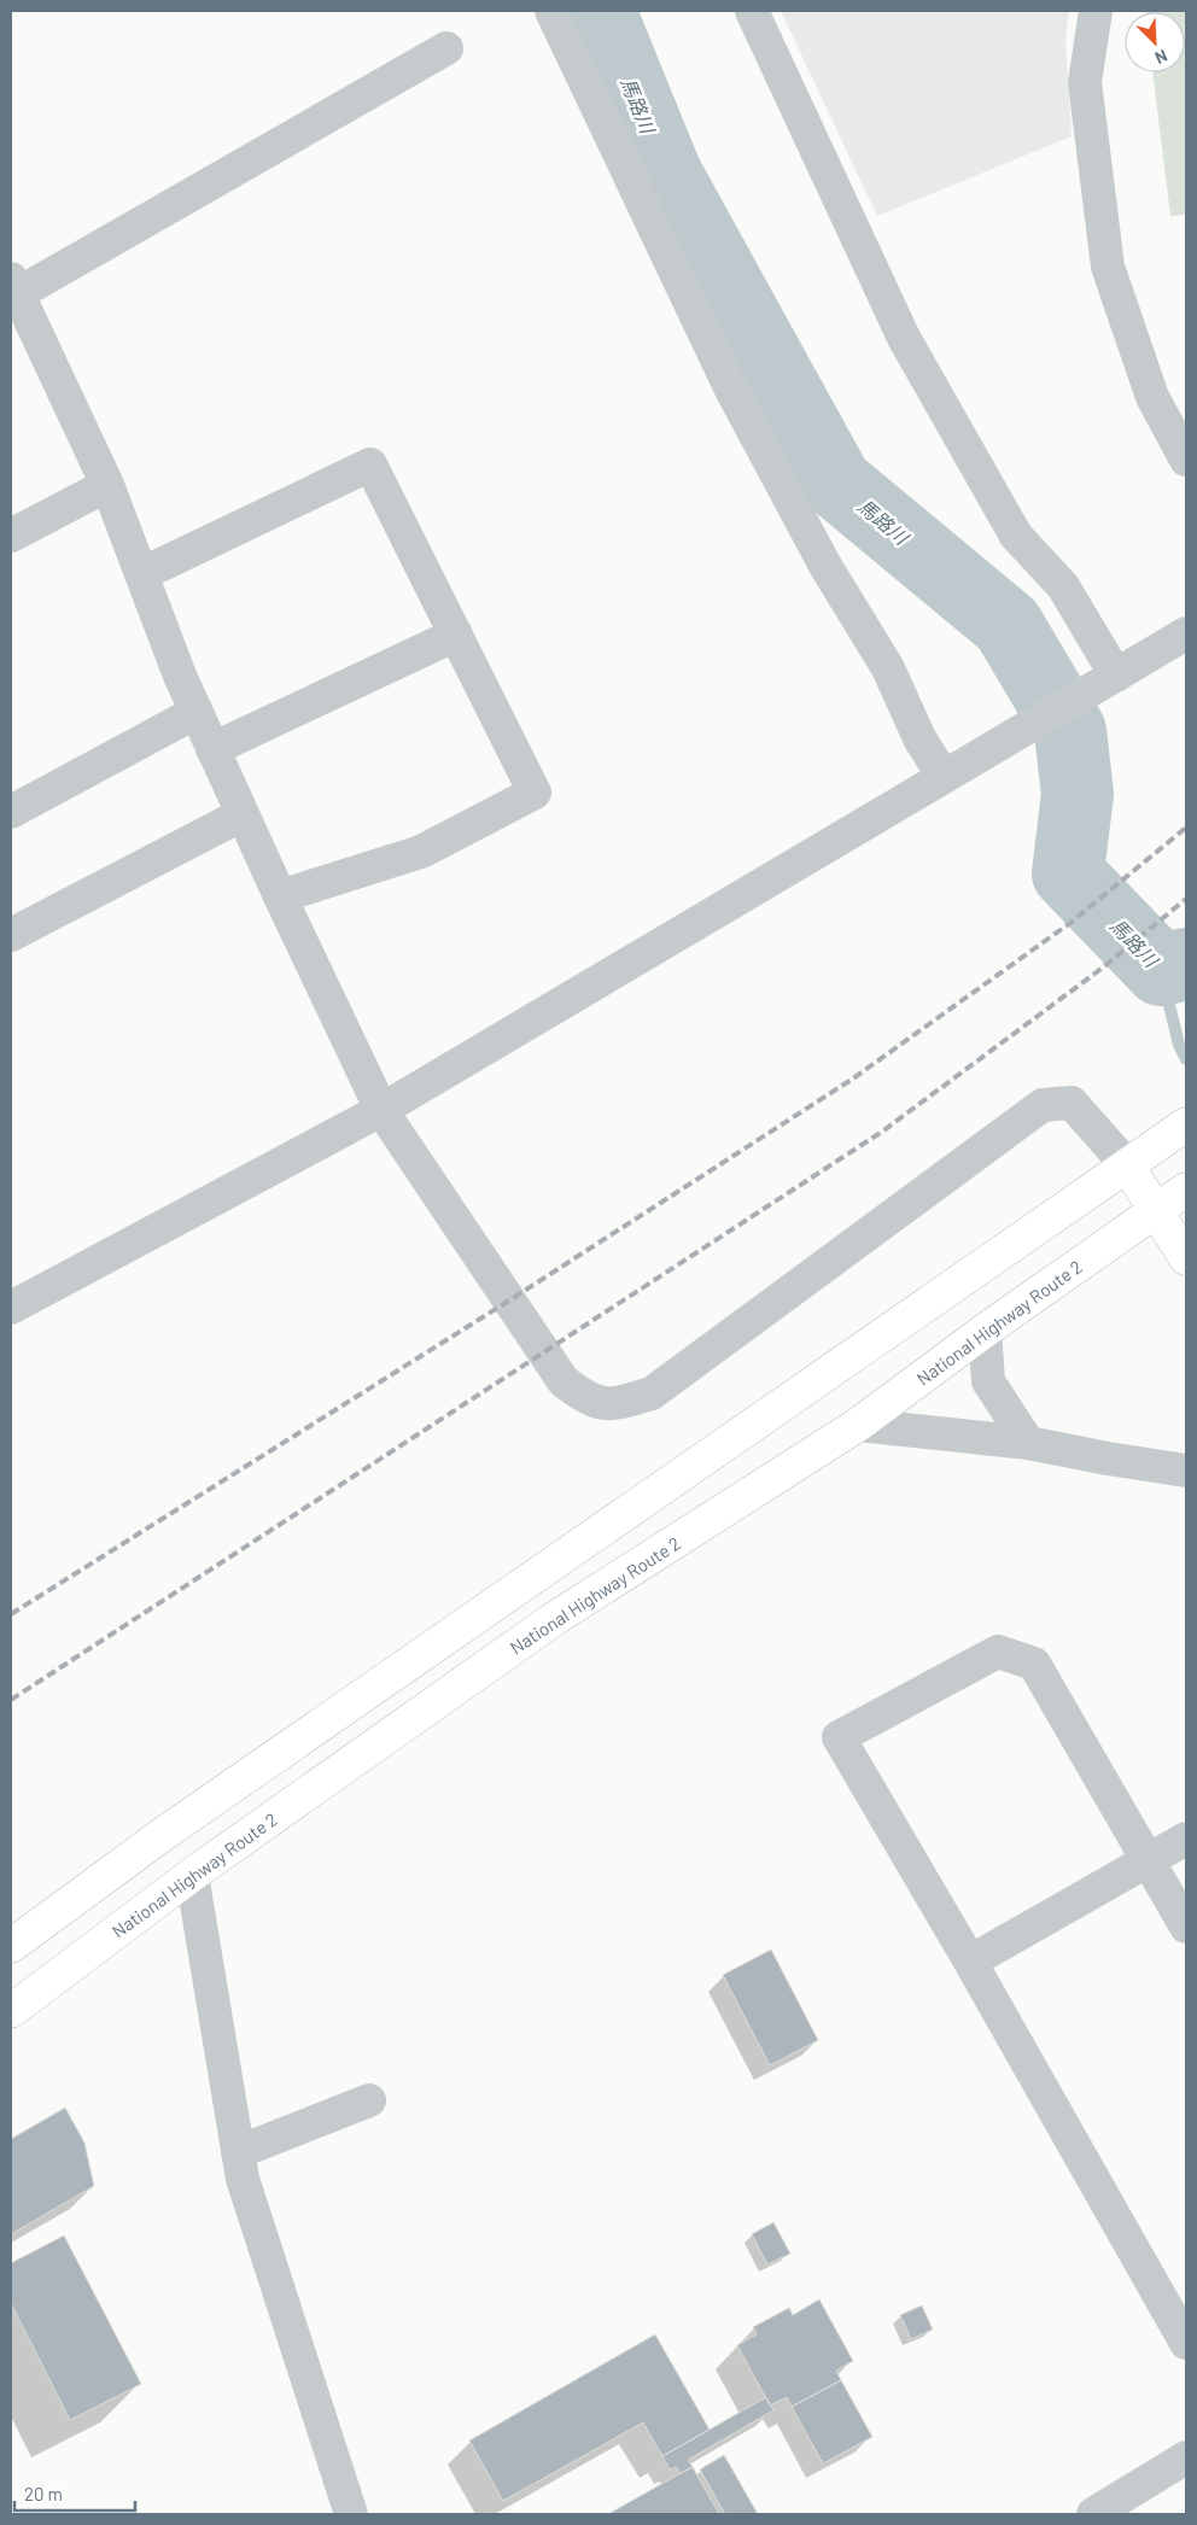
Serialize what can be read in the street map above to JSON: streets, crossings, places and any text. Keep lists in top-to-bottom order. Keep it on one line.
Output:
{"streets":{"main road":["National Highway Route 2"]},"water":["馬路川"],"scale_bar":"20 m","north":"bottom right"}
